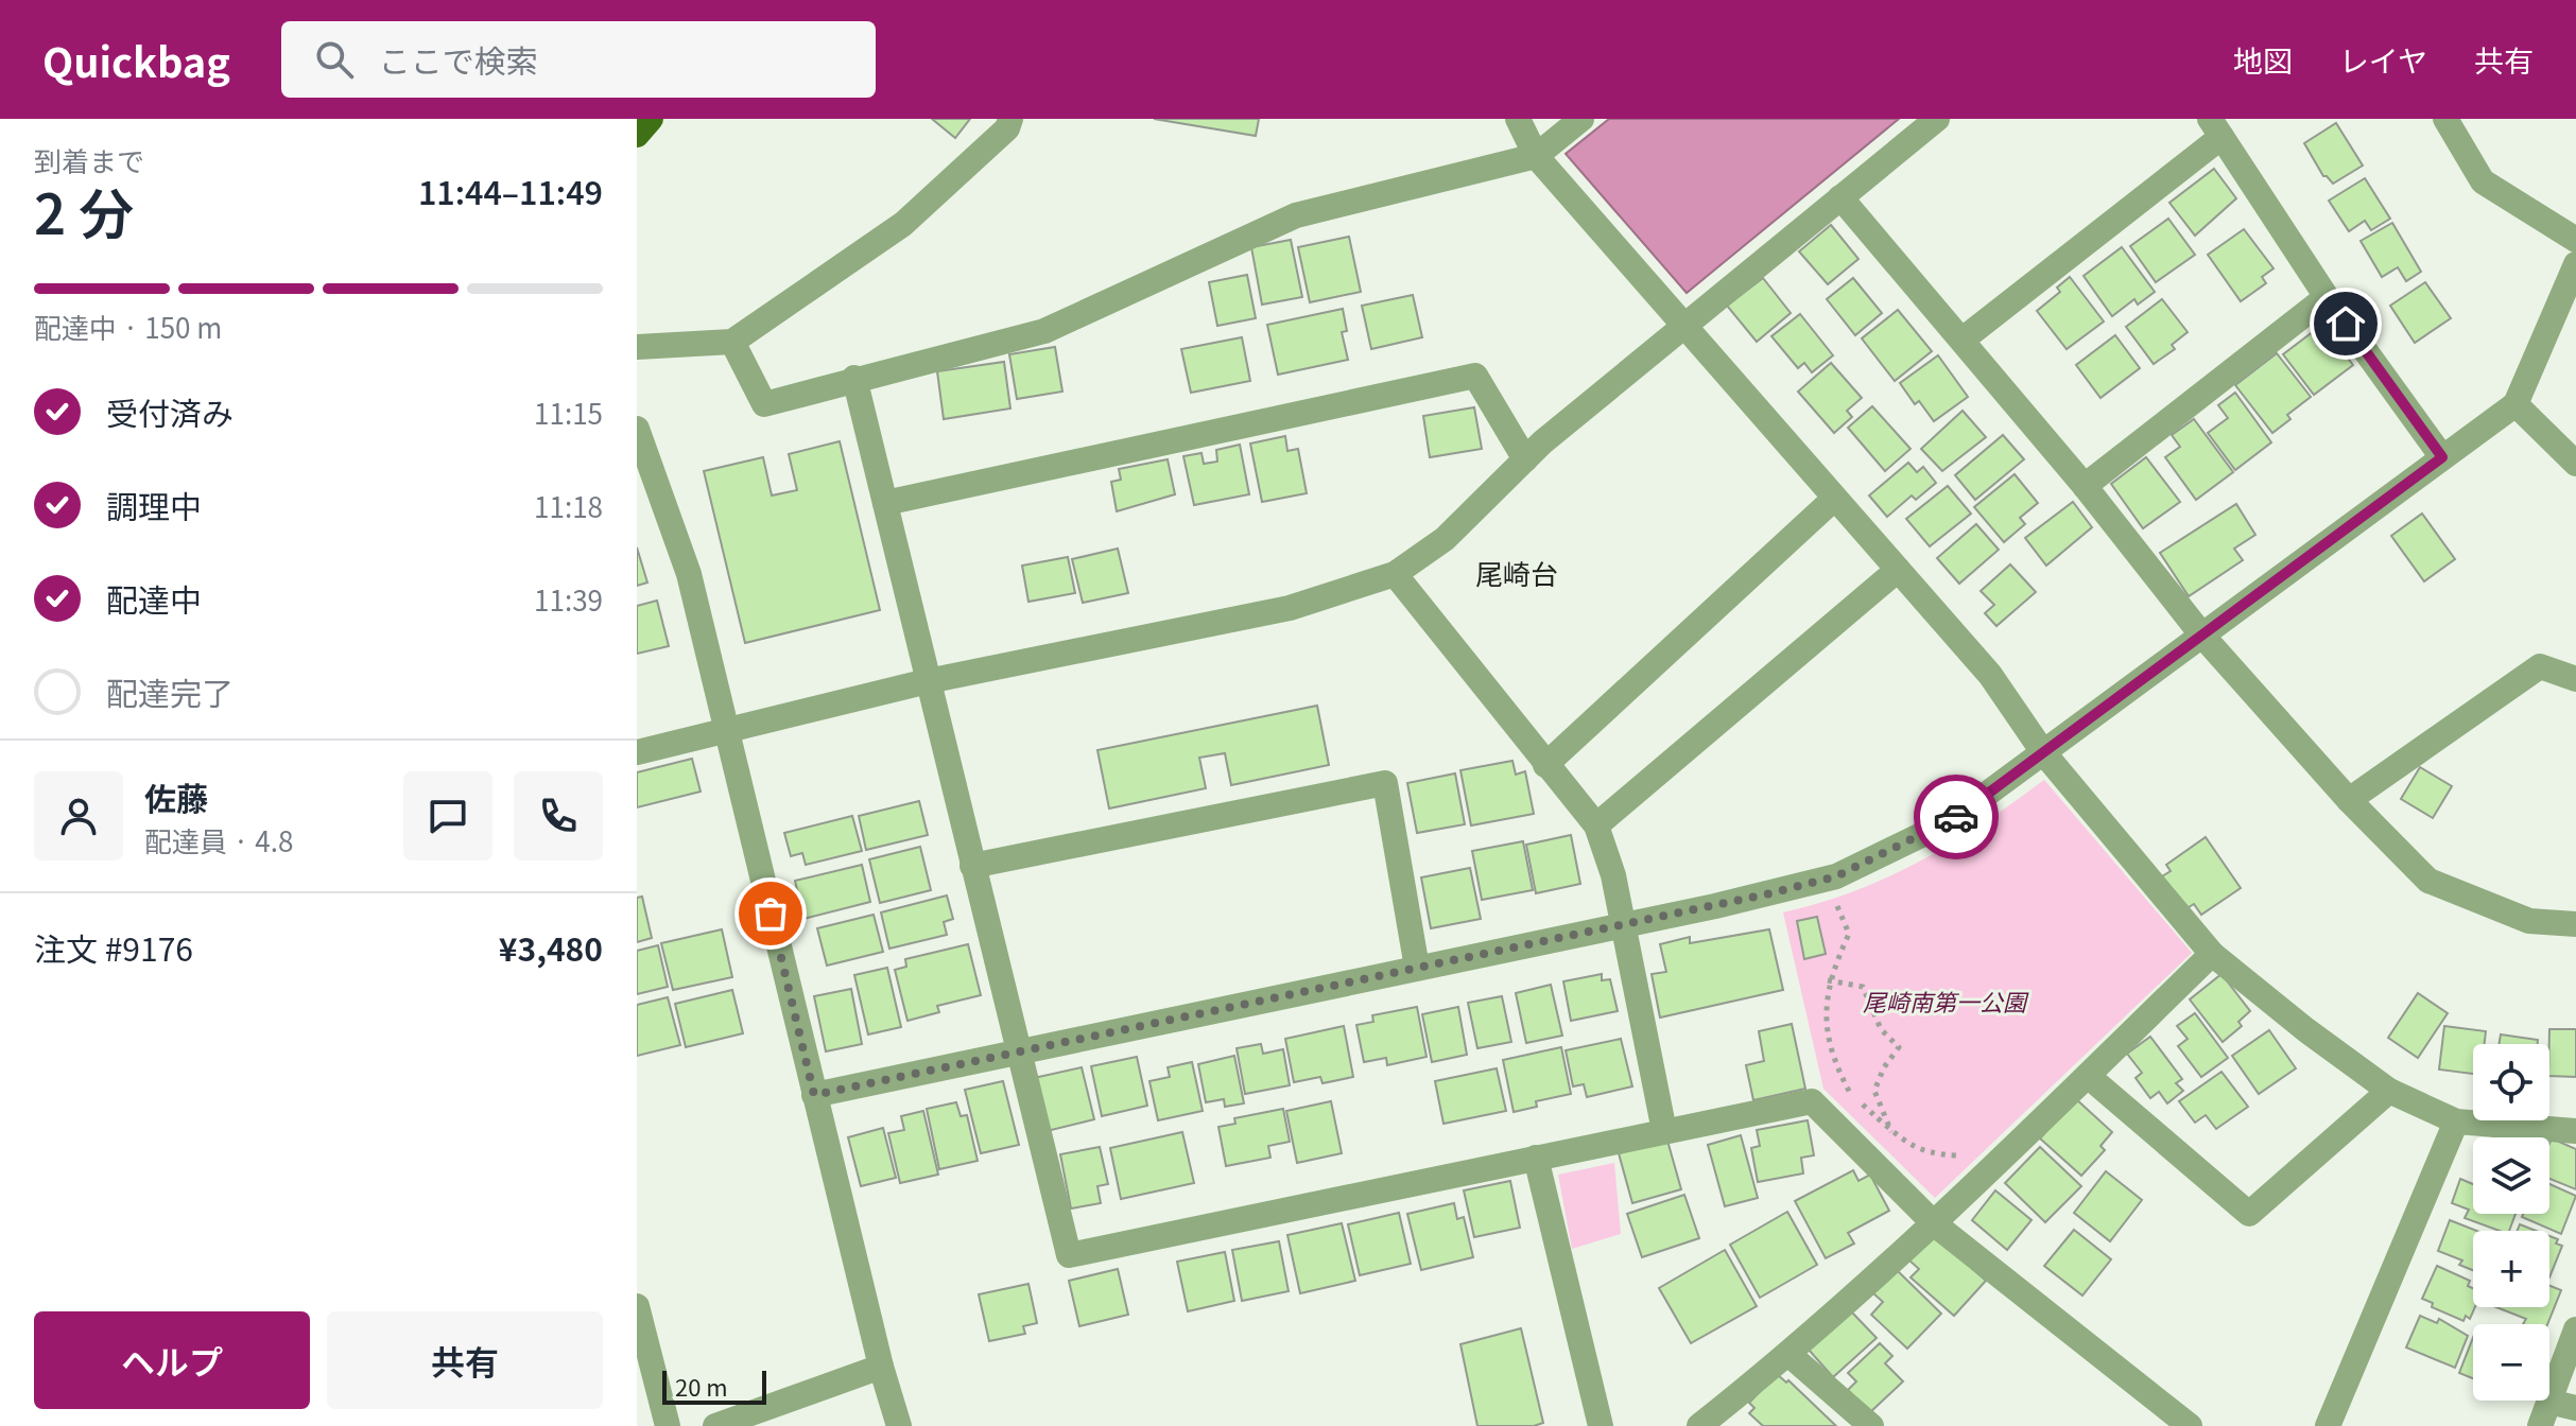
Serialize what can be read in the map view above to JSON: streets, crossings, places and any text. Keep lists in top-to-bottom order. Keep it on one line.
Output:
{"districts":["尾崎台"],"parks":["尾崎南第一公園"],"scale_bar":"20 m","page":{"header":"Quickbag","search":"ここで検索","nav":["地図","レイヤ","共有"],"heading":["2 分","到着まで","11:44–11:49"],"panel":["佐藤","配達員 · 4.8","注文 #9176","¥3,480"],"bar":"配達中 · 150 m","list":[["受付済み","11:15"],["調理中","11:18"],["配達中","11:39"],"配達完了"],"map_buttons":["+","−"],"buttons":["ヘルプ","共有"],"scale":"20 m"}}
